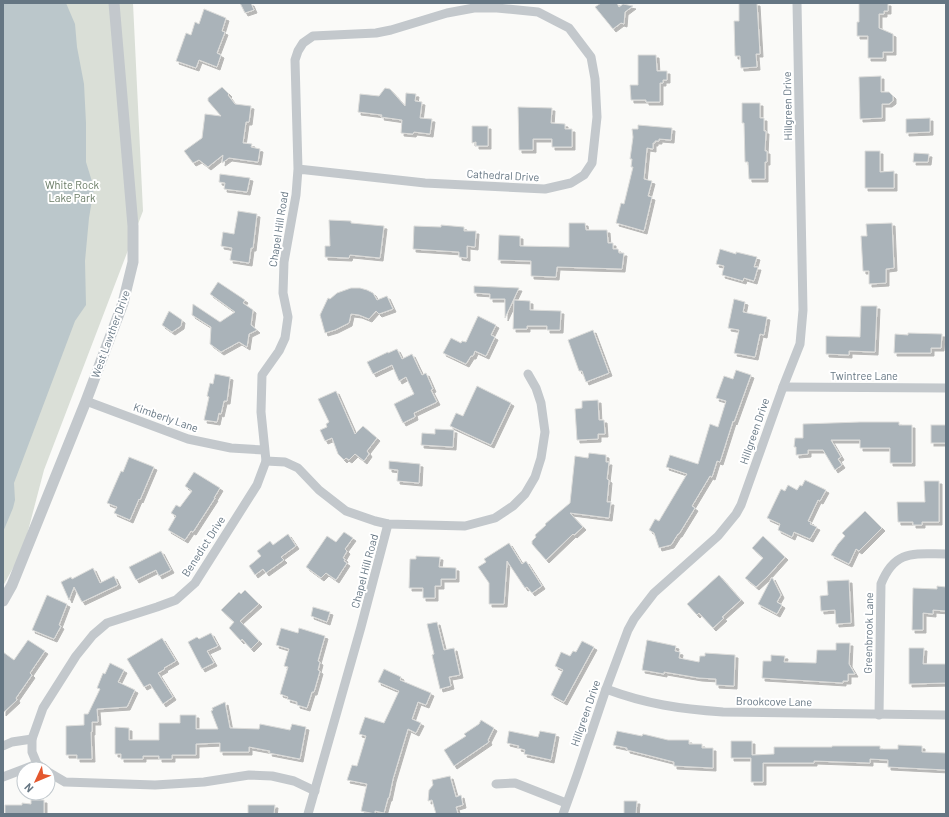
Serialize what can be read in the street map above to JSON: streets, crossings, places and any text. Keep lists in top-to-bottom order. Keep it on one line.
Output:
{"streets":{"street":["Hillgreen Drive","Cathedral Drive","Chapel Hill Road","West Lawther Drive","Twintree Lane","Kimberly Lane","Benedict Drive","Greenbrook Lane","Brookcove Lane"]},"crossings":[["Hillgreen Drive","Twintree Lane"],["Hillgreen Drive","Brookcove Lane"],["Cathedral Drive","Chapel Hill Road"],["Chapel Hill Road","Kimberly Lane"],["Chapel Hill Road","Benedict Drive"],["West Lawther Drive","Kimberly Lane"],["Greenbrook Lane","Brookcove Lane"]],"parks":["White Rock Lake Park"],"north":"bottom left"}
